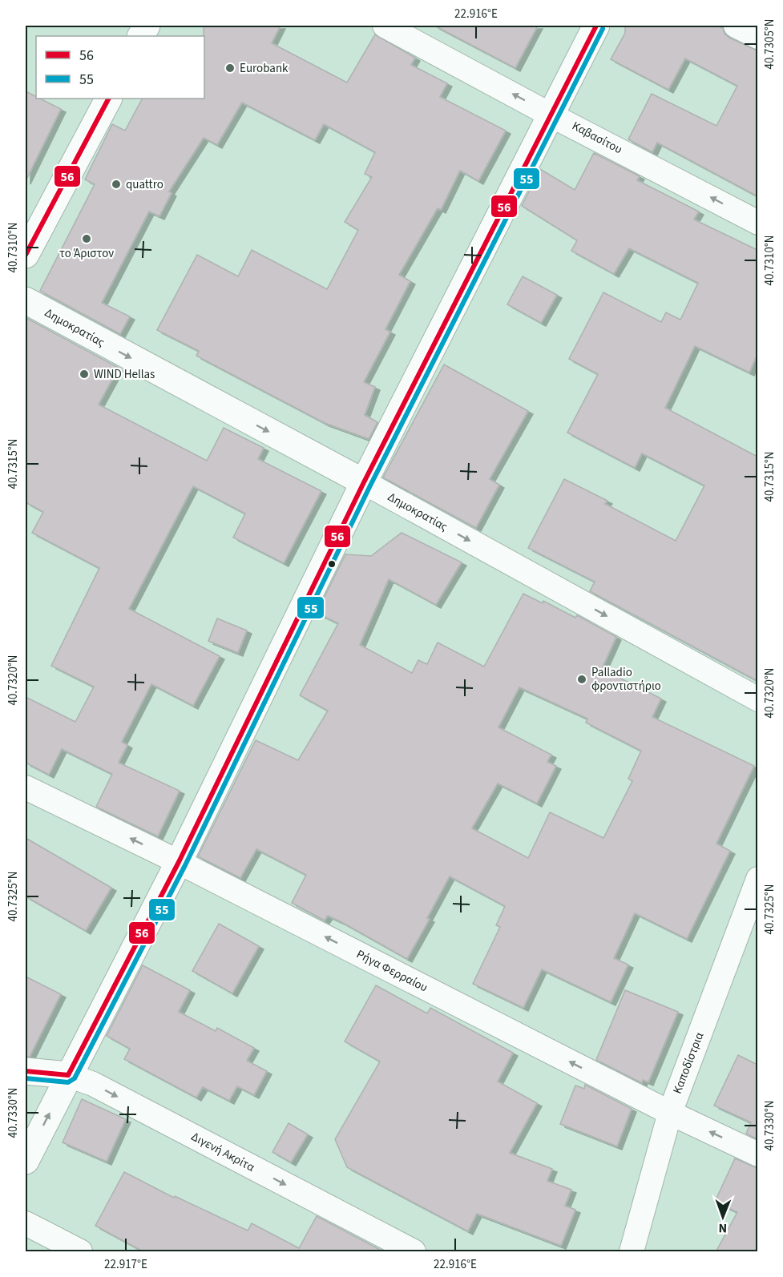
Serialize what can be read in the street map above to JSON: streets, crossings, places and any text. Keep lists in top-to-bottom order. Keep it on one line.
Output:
{"streets":{"street":["Καβασίτου","Δημοκρατίας","Ρήγα Φερραίου","Καποδίστρια","Διγενή Ακρίτα"]},"crossings":[["Ρήγα Φερραίου","Καποδίστρια"]],"one_way":["Καβασίτου","Δημοκρατίας","Ρήγα Φερραίου","Διγενή Ακρίτα"],"places":["Eurobank","quattro","το Άριστον","WIND Hellas","Palladio φροντιστήριο"],"lines":["transit line 56","transit line 55"],"legend":["56","55"],"north":"bottom","coordinates":["22.916°E","40.7305°N","40.7310°N","40.7315°N","40.7320°N","40.7325°N","40.7330°N","22.917°E"]}
